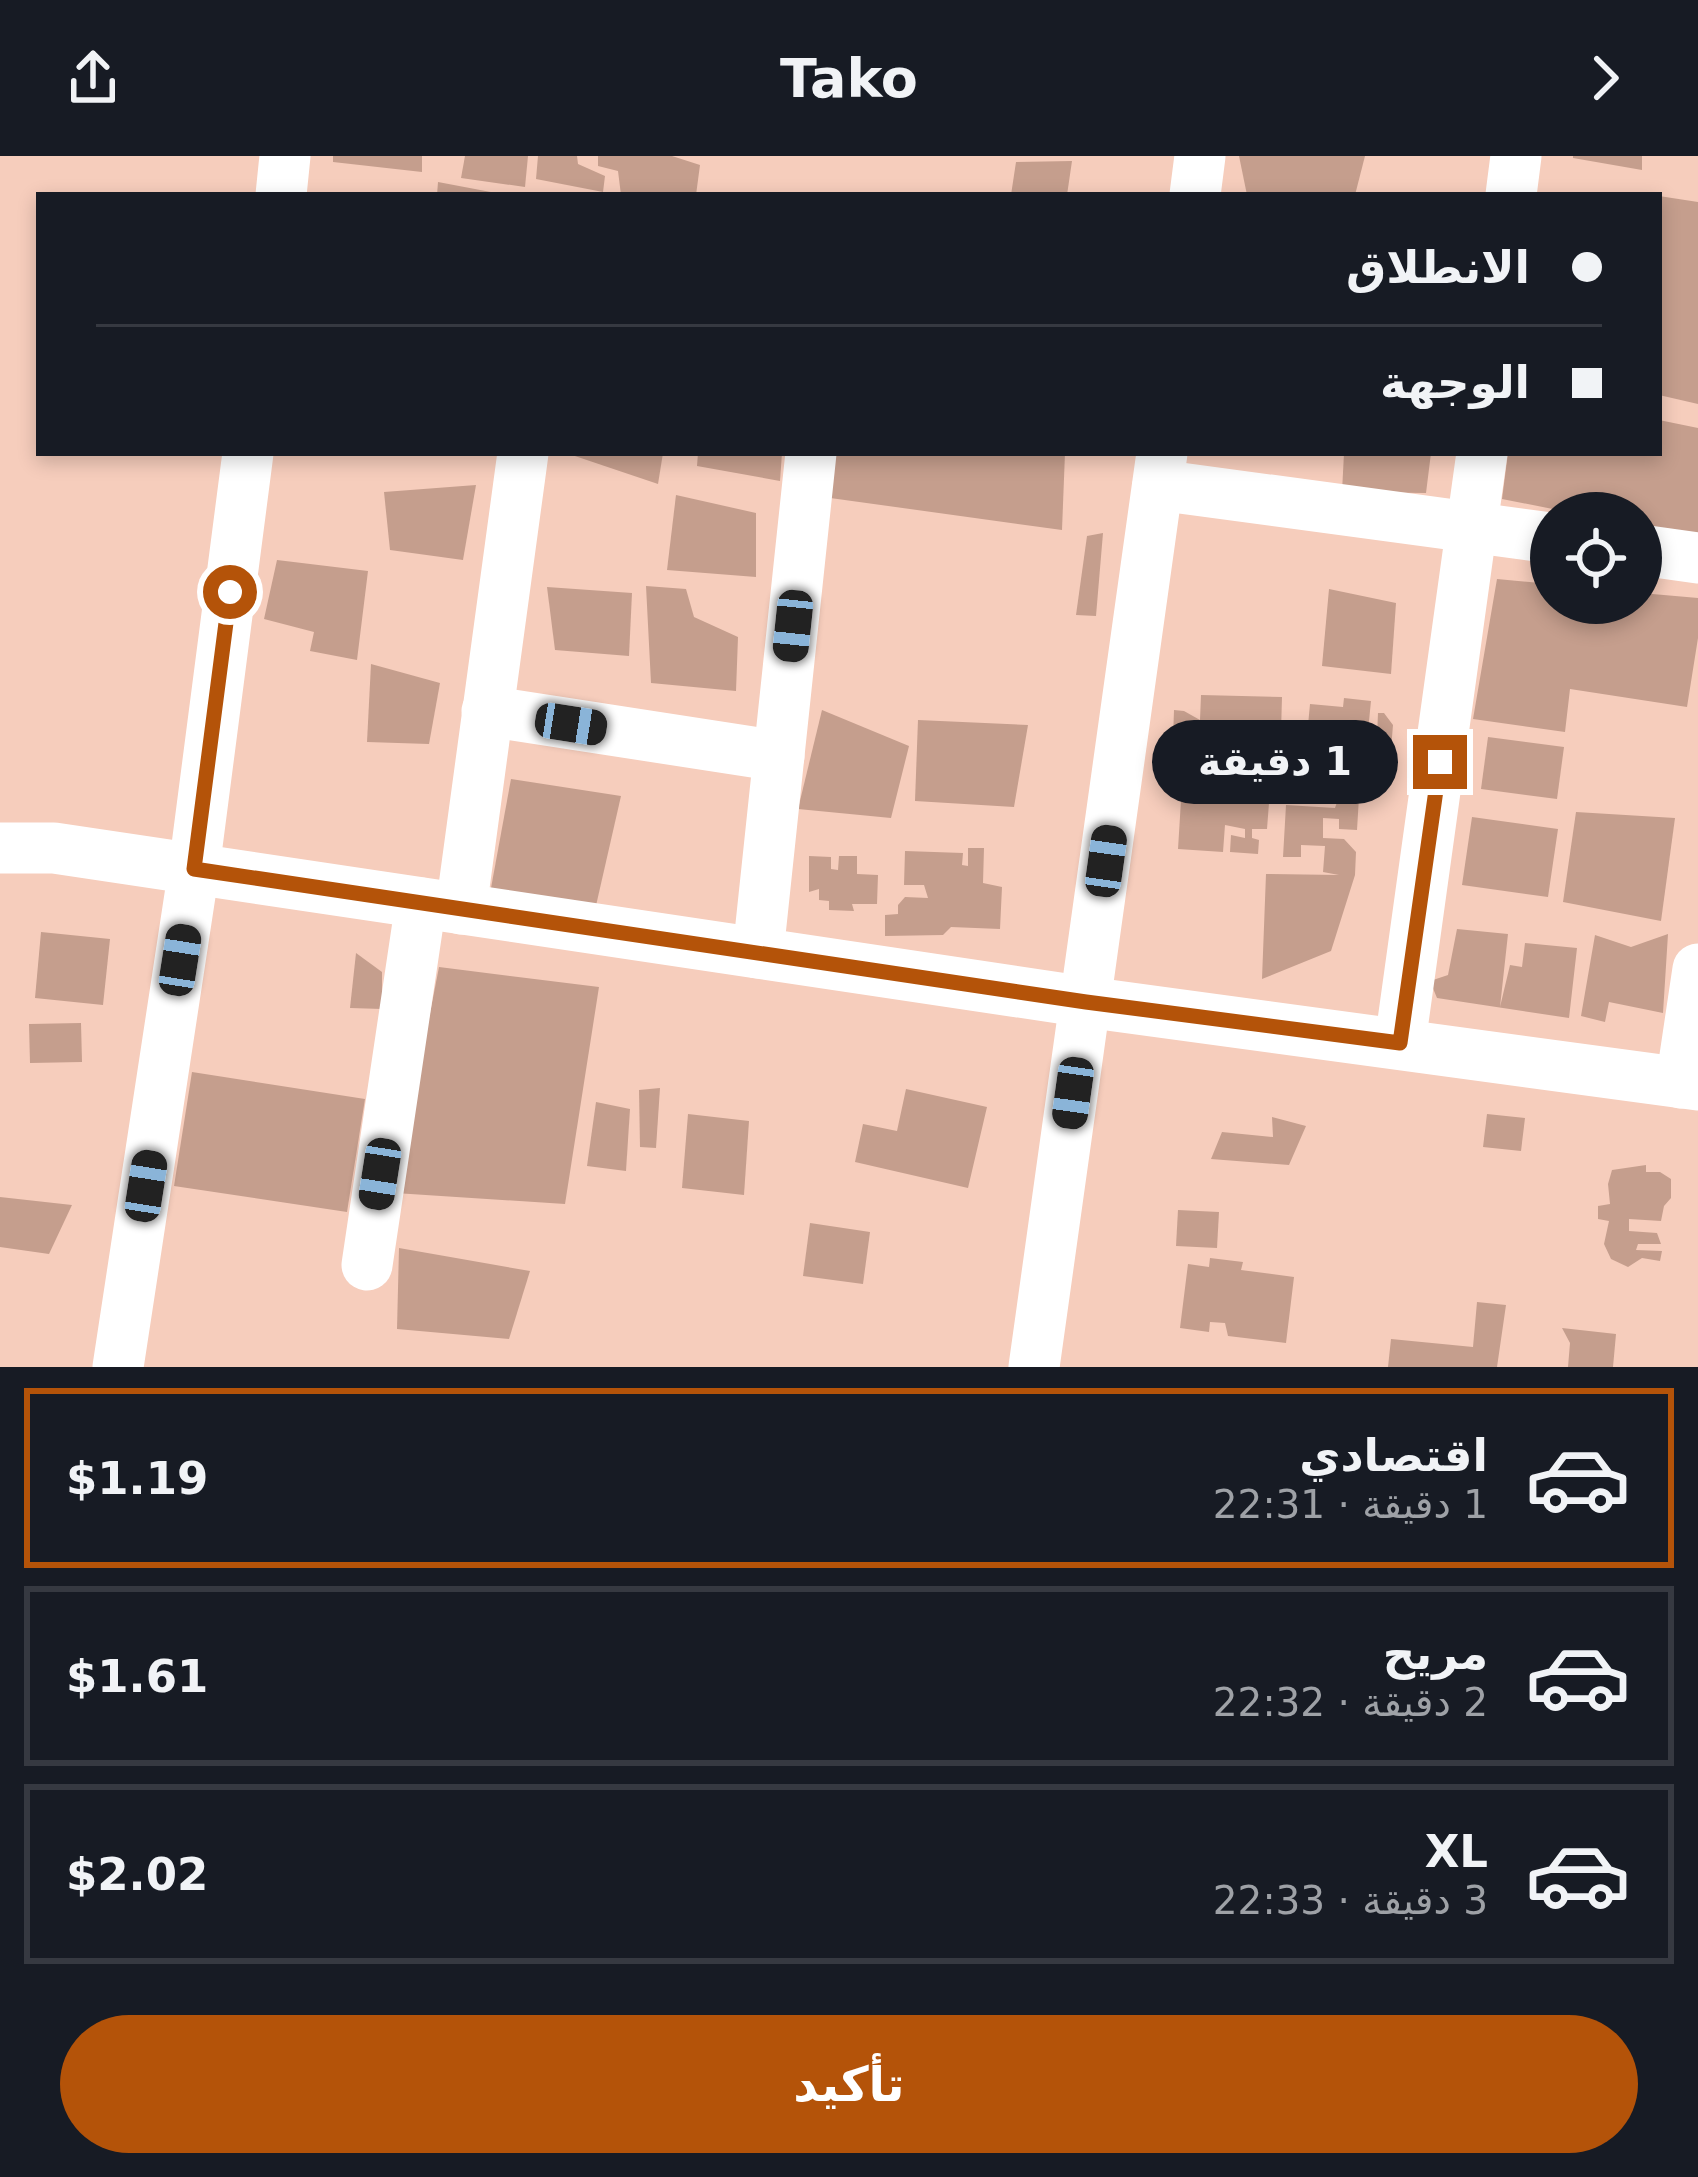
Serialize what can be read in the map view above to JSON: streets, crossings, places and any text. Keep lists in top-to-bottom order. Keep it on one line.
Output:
{"page":{"header":"Tako","banner":["الانطلاق","الوجهة"],"bubble":"1 دقيقة","list":[{"name":"اقتصادي","note":"1 دقيقة · 22:31","value":"$1.19"},{"name":"مريح","note":"2 دقيقة · 22:32","value":"$1.61"},{"name":"XL","note":"3 دقيقة · 22:33","value":"$2.02"}],"buttons":"تأكيد"}}
